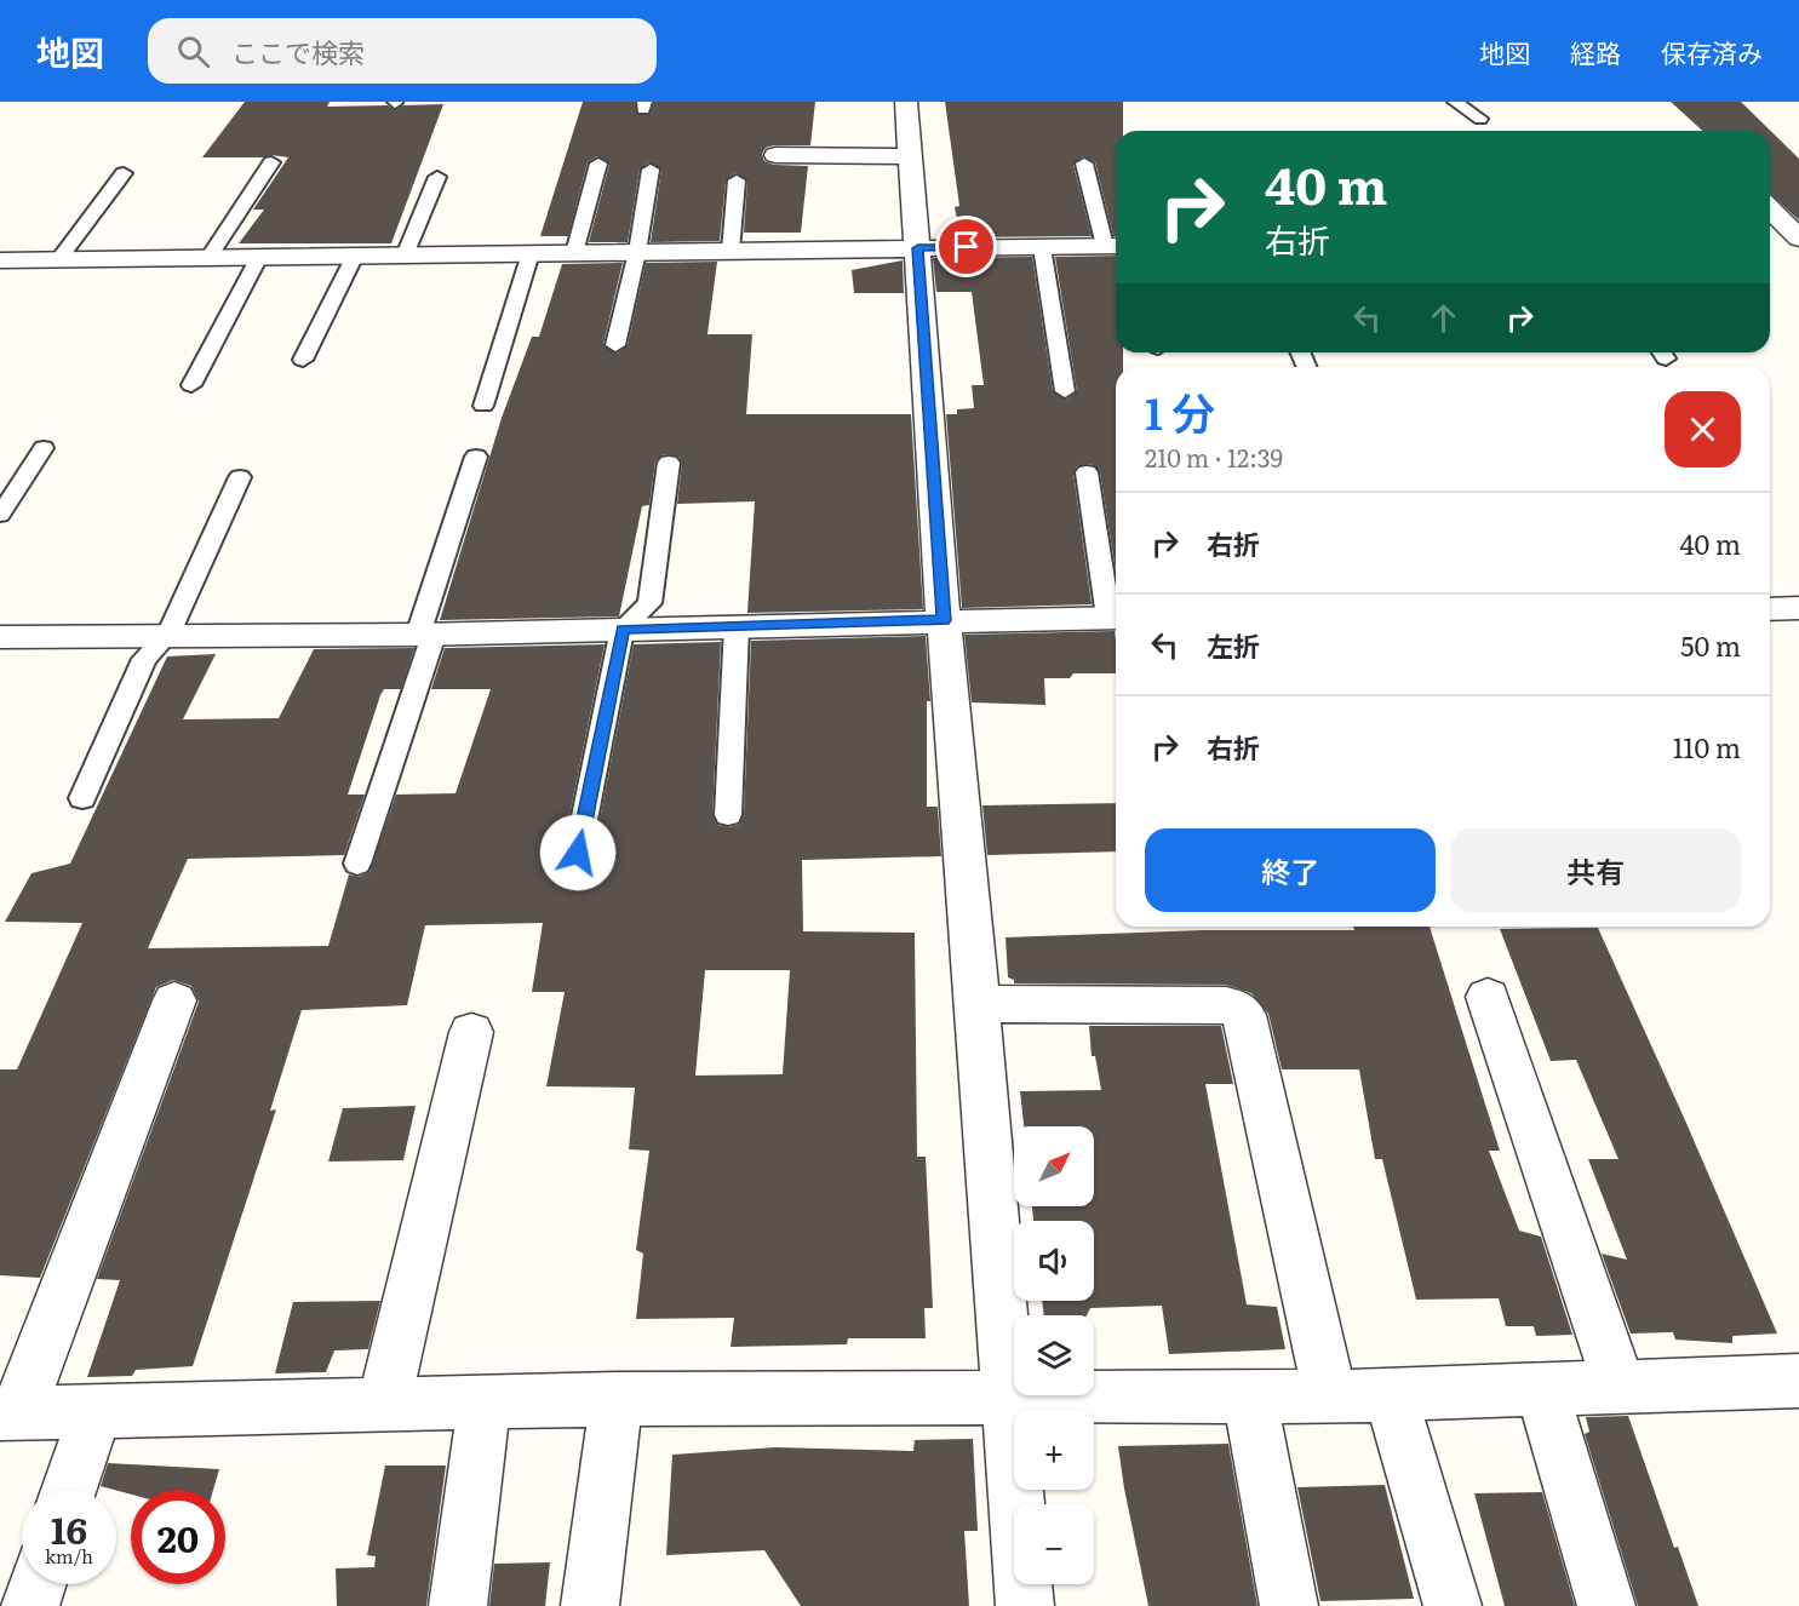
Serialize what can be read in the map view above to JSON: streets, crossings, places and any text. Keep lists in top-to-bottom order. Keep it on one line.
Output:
{"north":"top right","page":{"header":"地図","search":"ここで検索","nav":["地図","経路","保存済み"],"turn":["40 m","右折"],"heading":["1 分","210 m · 12:39"],"list":[{"name":"右折","value":"40 m"},{"name":"左折","value":"50 m"},{"name":"右折","value":"110 m"}],"buttons":["終了","共有"],"map_buttons":["+","−"],"speed":"16 km/h","limit":"20"}}
